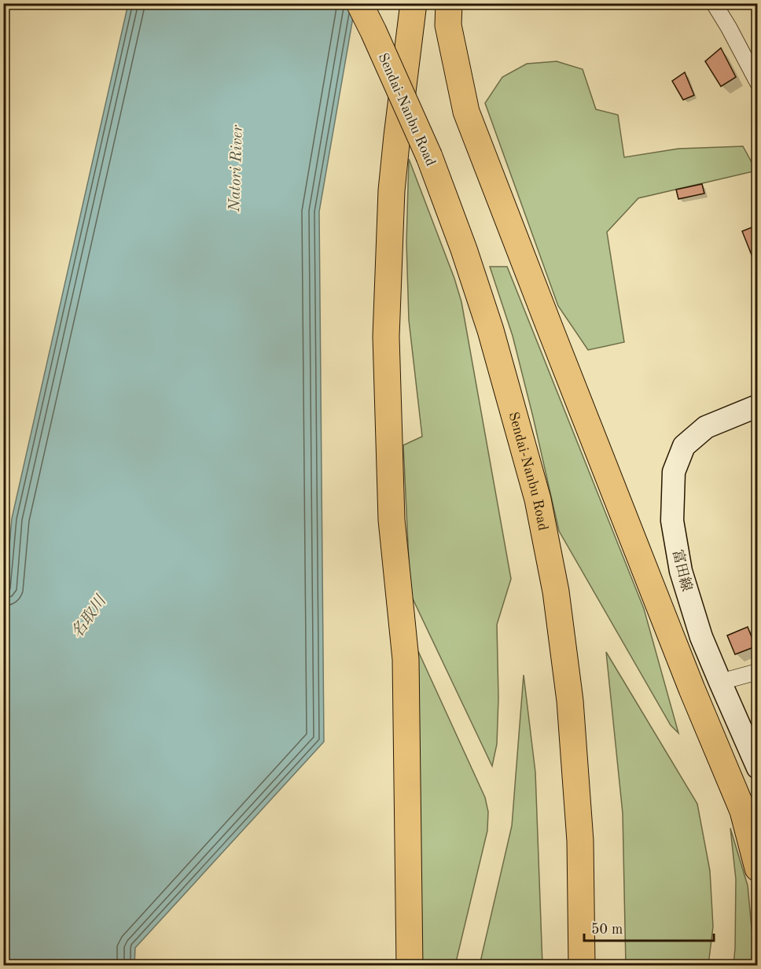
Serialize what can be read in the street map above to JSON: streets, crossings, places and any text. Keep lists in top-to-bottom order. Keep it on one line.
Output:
{"streets":{"highway":["Sendai-Nanbu Road"],"street":["富田線"]},"water":["Natori River","名取川"],"scale_bar":"50 m"}
